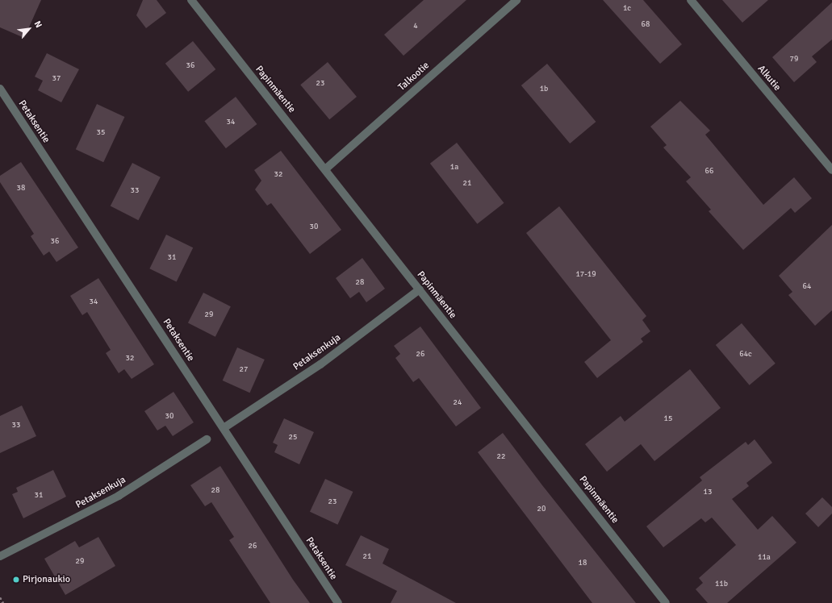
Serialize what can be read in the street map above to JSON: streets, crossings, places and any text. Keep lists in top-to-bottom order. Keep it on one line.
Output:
{"streets":{"street":["Talkootie","Alkutie","Papinmäentie","Petaksentie","Petaksenkuja"]},"crossings":[["Talkootie","Papinmäentie"],["Papinmäentie","Petaksenkuja"],["Petaksentie","Petaksenkuja"]],"places":["Pirjonaukio"],"house_numbers":["1c","68","4","79","36","37","23","1b","34","35","1a","66","32","21","38","33","30","36","31","17-19","28","64","34","29","26","64c","32","27","24","30","15","33","25","22","28","13","31","23","20","26","21","11a","29","18","11b"],"north":"top right"}
